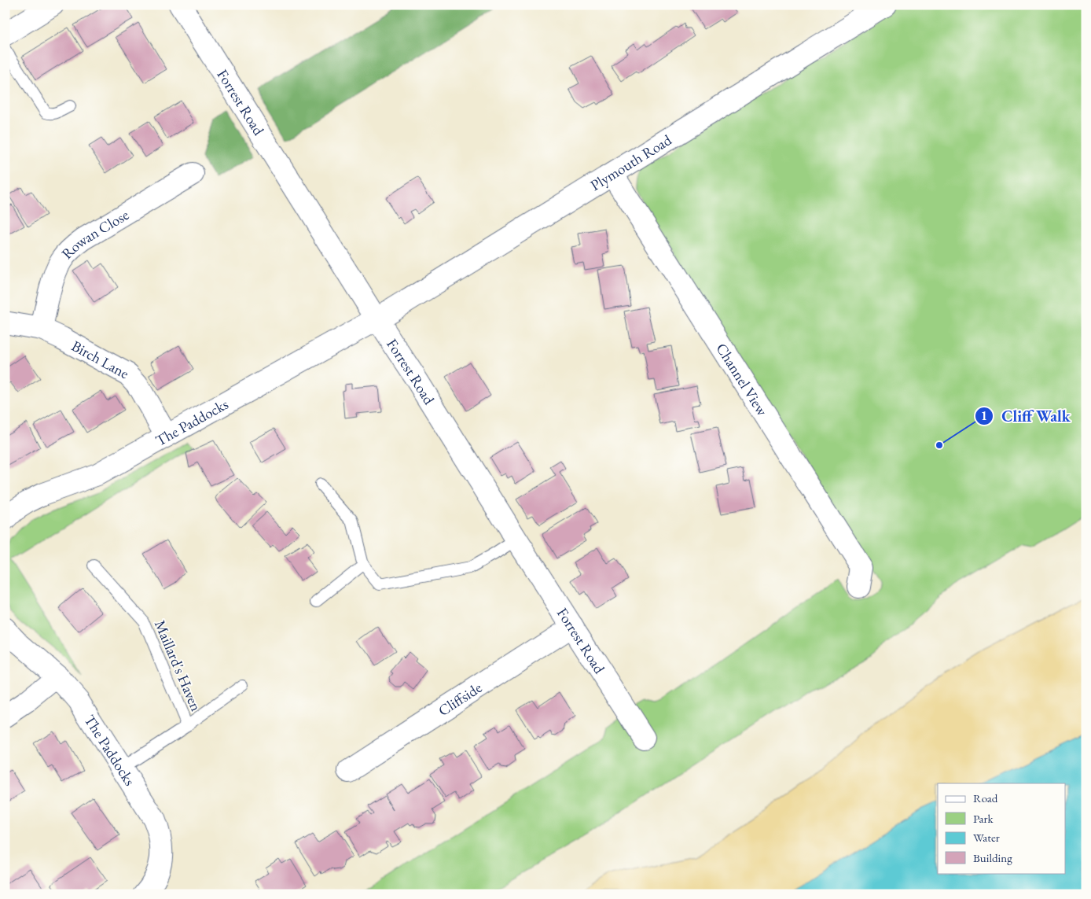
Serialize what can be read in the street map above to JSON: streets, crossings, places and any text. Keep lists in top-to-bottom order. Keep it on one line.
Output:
{"streets":{"street":["Forrest Road","Plymouth Road","Rowan Close","Birch Lane","Channel View","The Paddocks","Cliffside"],"lane":["Maillard's Haven"]},"crossings":[["Forrest Road","Plymouth Road"],["Forrest Road","The Paddocks"],["Forrest Road","Cliffside"],["Plymouth Road","Channel View"],["Plymouth Road","The Paddocks"],["Rowan Close","Birch Lane"],["Birch Lane","The Paddocks"],["The Paddocks","Maillard's Haven"]],"places":["Cliff Walk"],"legend":["Road","Park","Water","Building"]}
